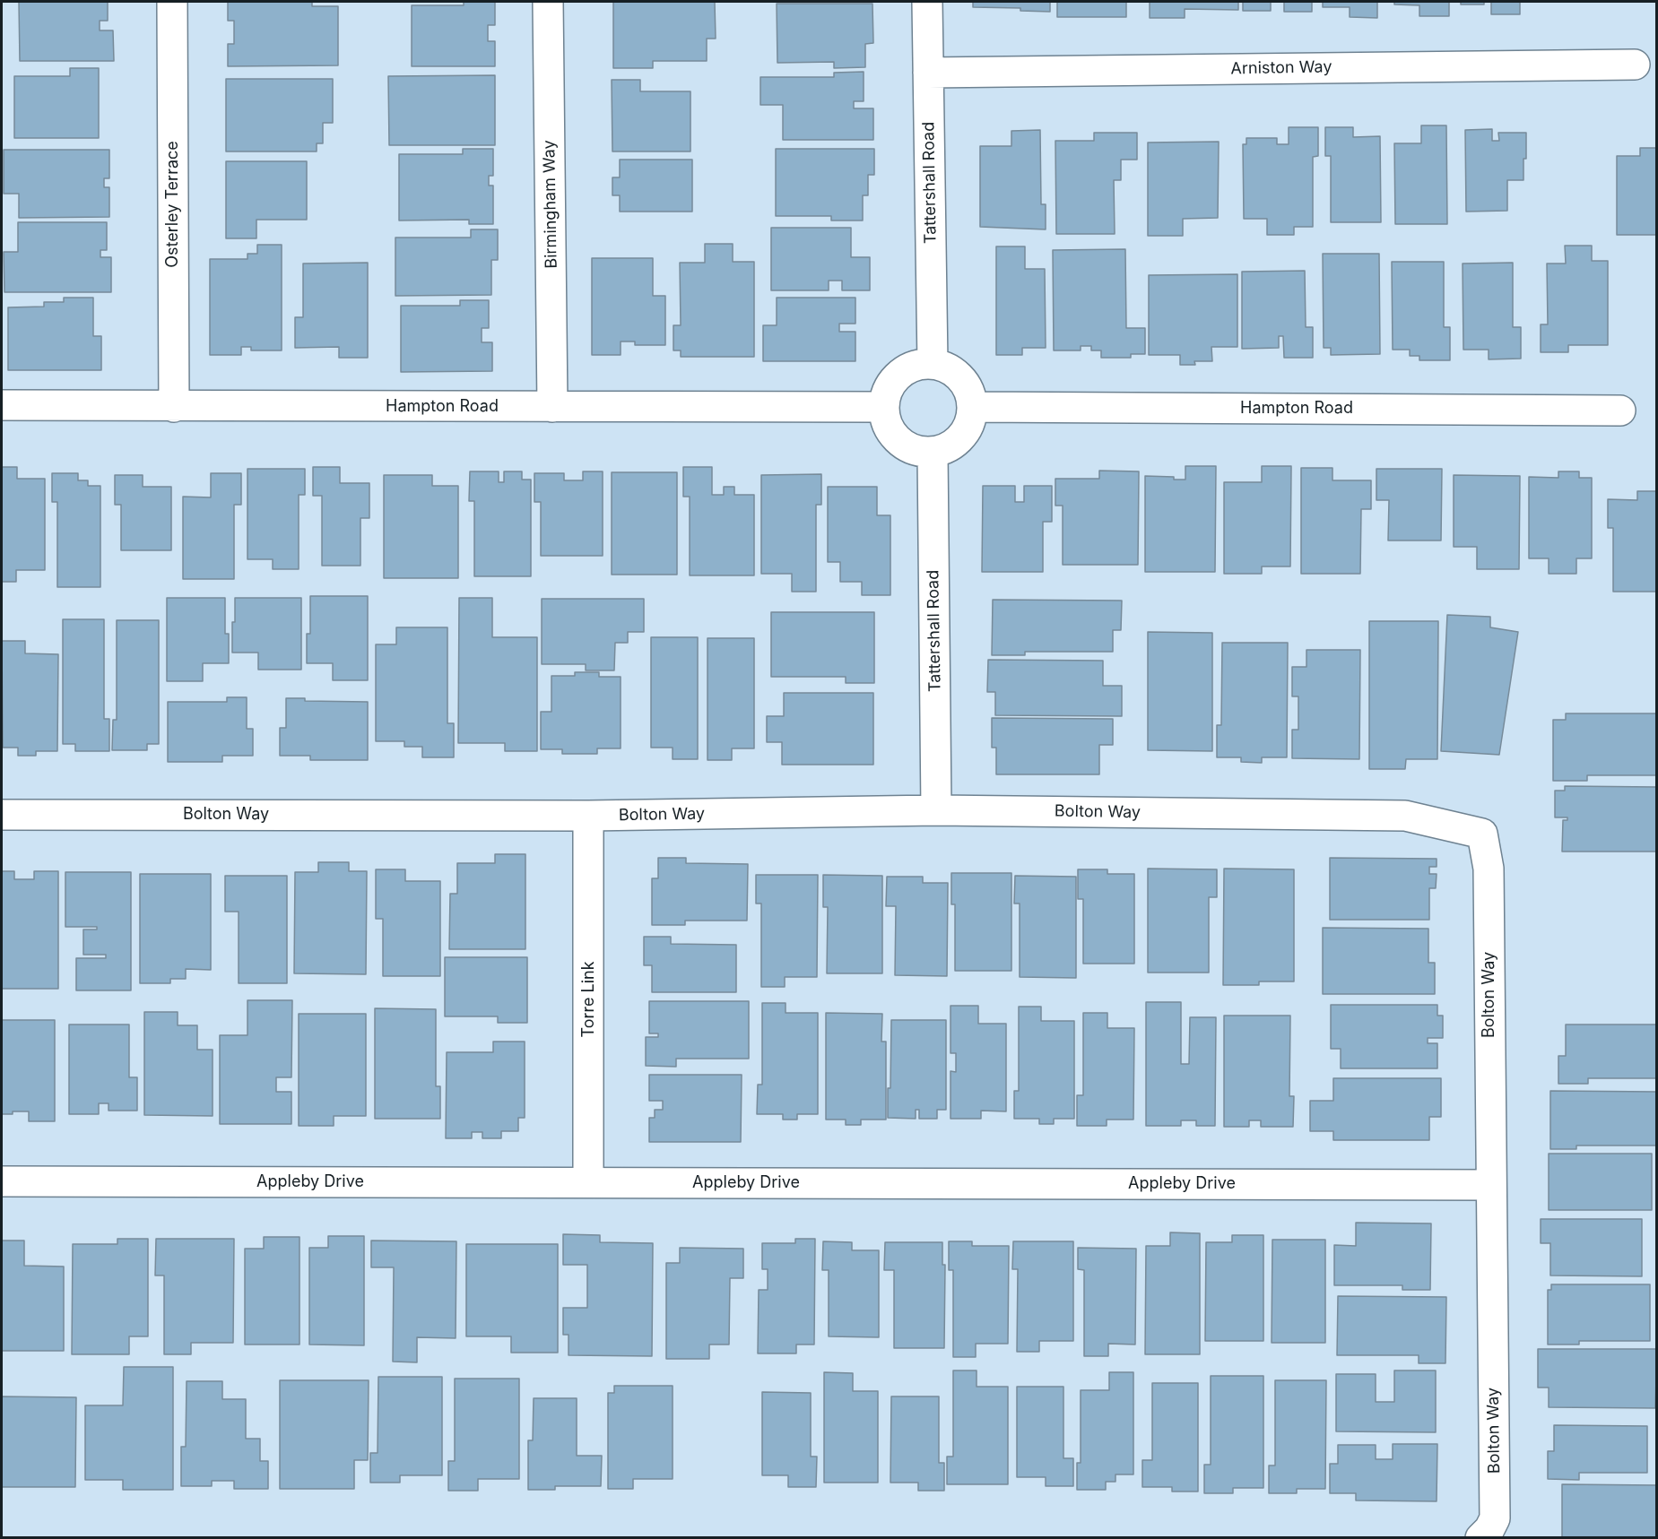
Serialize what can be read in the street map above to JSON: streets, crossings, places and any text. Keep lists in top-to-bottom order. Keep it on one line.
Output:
{"streets":{"street":["Arniston Way","Tattershall Road","Osterley Terrace","Birmingham Way","Hampton Road","Bolton Way","Torre Link","Appleby Drive"]},"crossings":[["Arniston Way","Tattershall Road"],["Tattershall Road","Hampton Road"],["Tattershall Road","Bolton Way"],["Osterley Terrace","Hampton Road"],["Birmingham Way","Hampton Road"],["Bolton Way","Torre Link"],["Bolton Way","Appleby Drive"],["Torre Link","Appleby Drive"]]}
